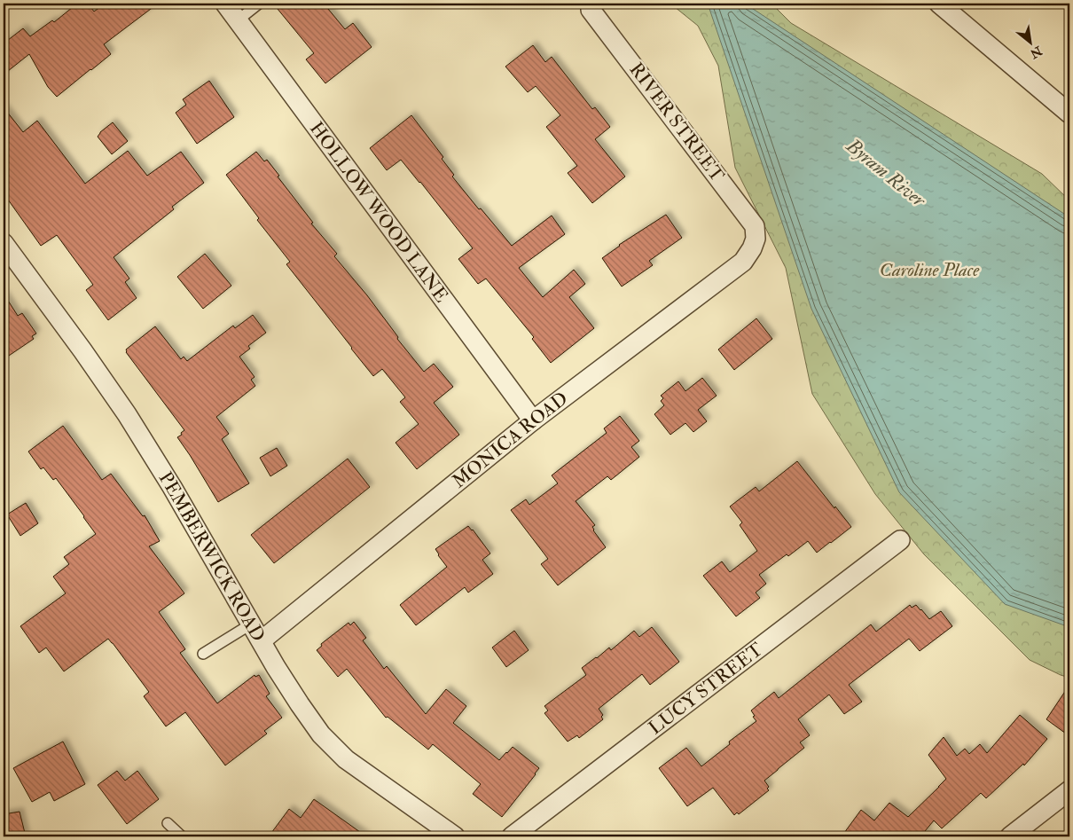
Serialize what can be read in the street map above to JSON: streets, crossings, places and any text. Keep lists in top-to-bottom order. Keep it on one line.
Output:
{"streets":{"street":["RIVER STREET","HOLLOW WOOD LANE","MONICA ROAD","PEMBERWICK ROAD","LUCY STREET"]},"crossings":[["RIVER STREET","MONICA ROAD"],["HOLLOW WOOD LANE","MONICA ROAD"],["MONICA ROAD","PEMBERWICK ROAD"]],"water":["Byram River"],"parks":["Caroline Place"],"north":"bottom right"}
